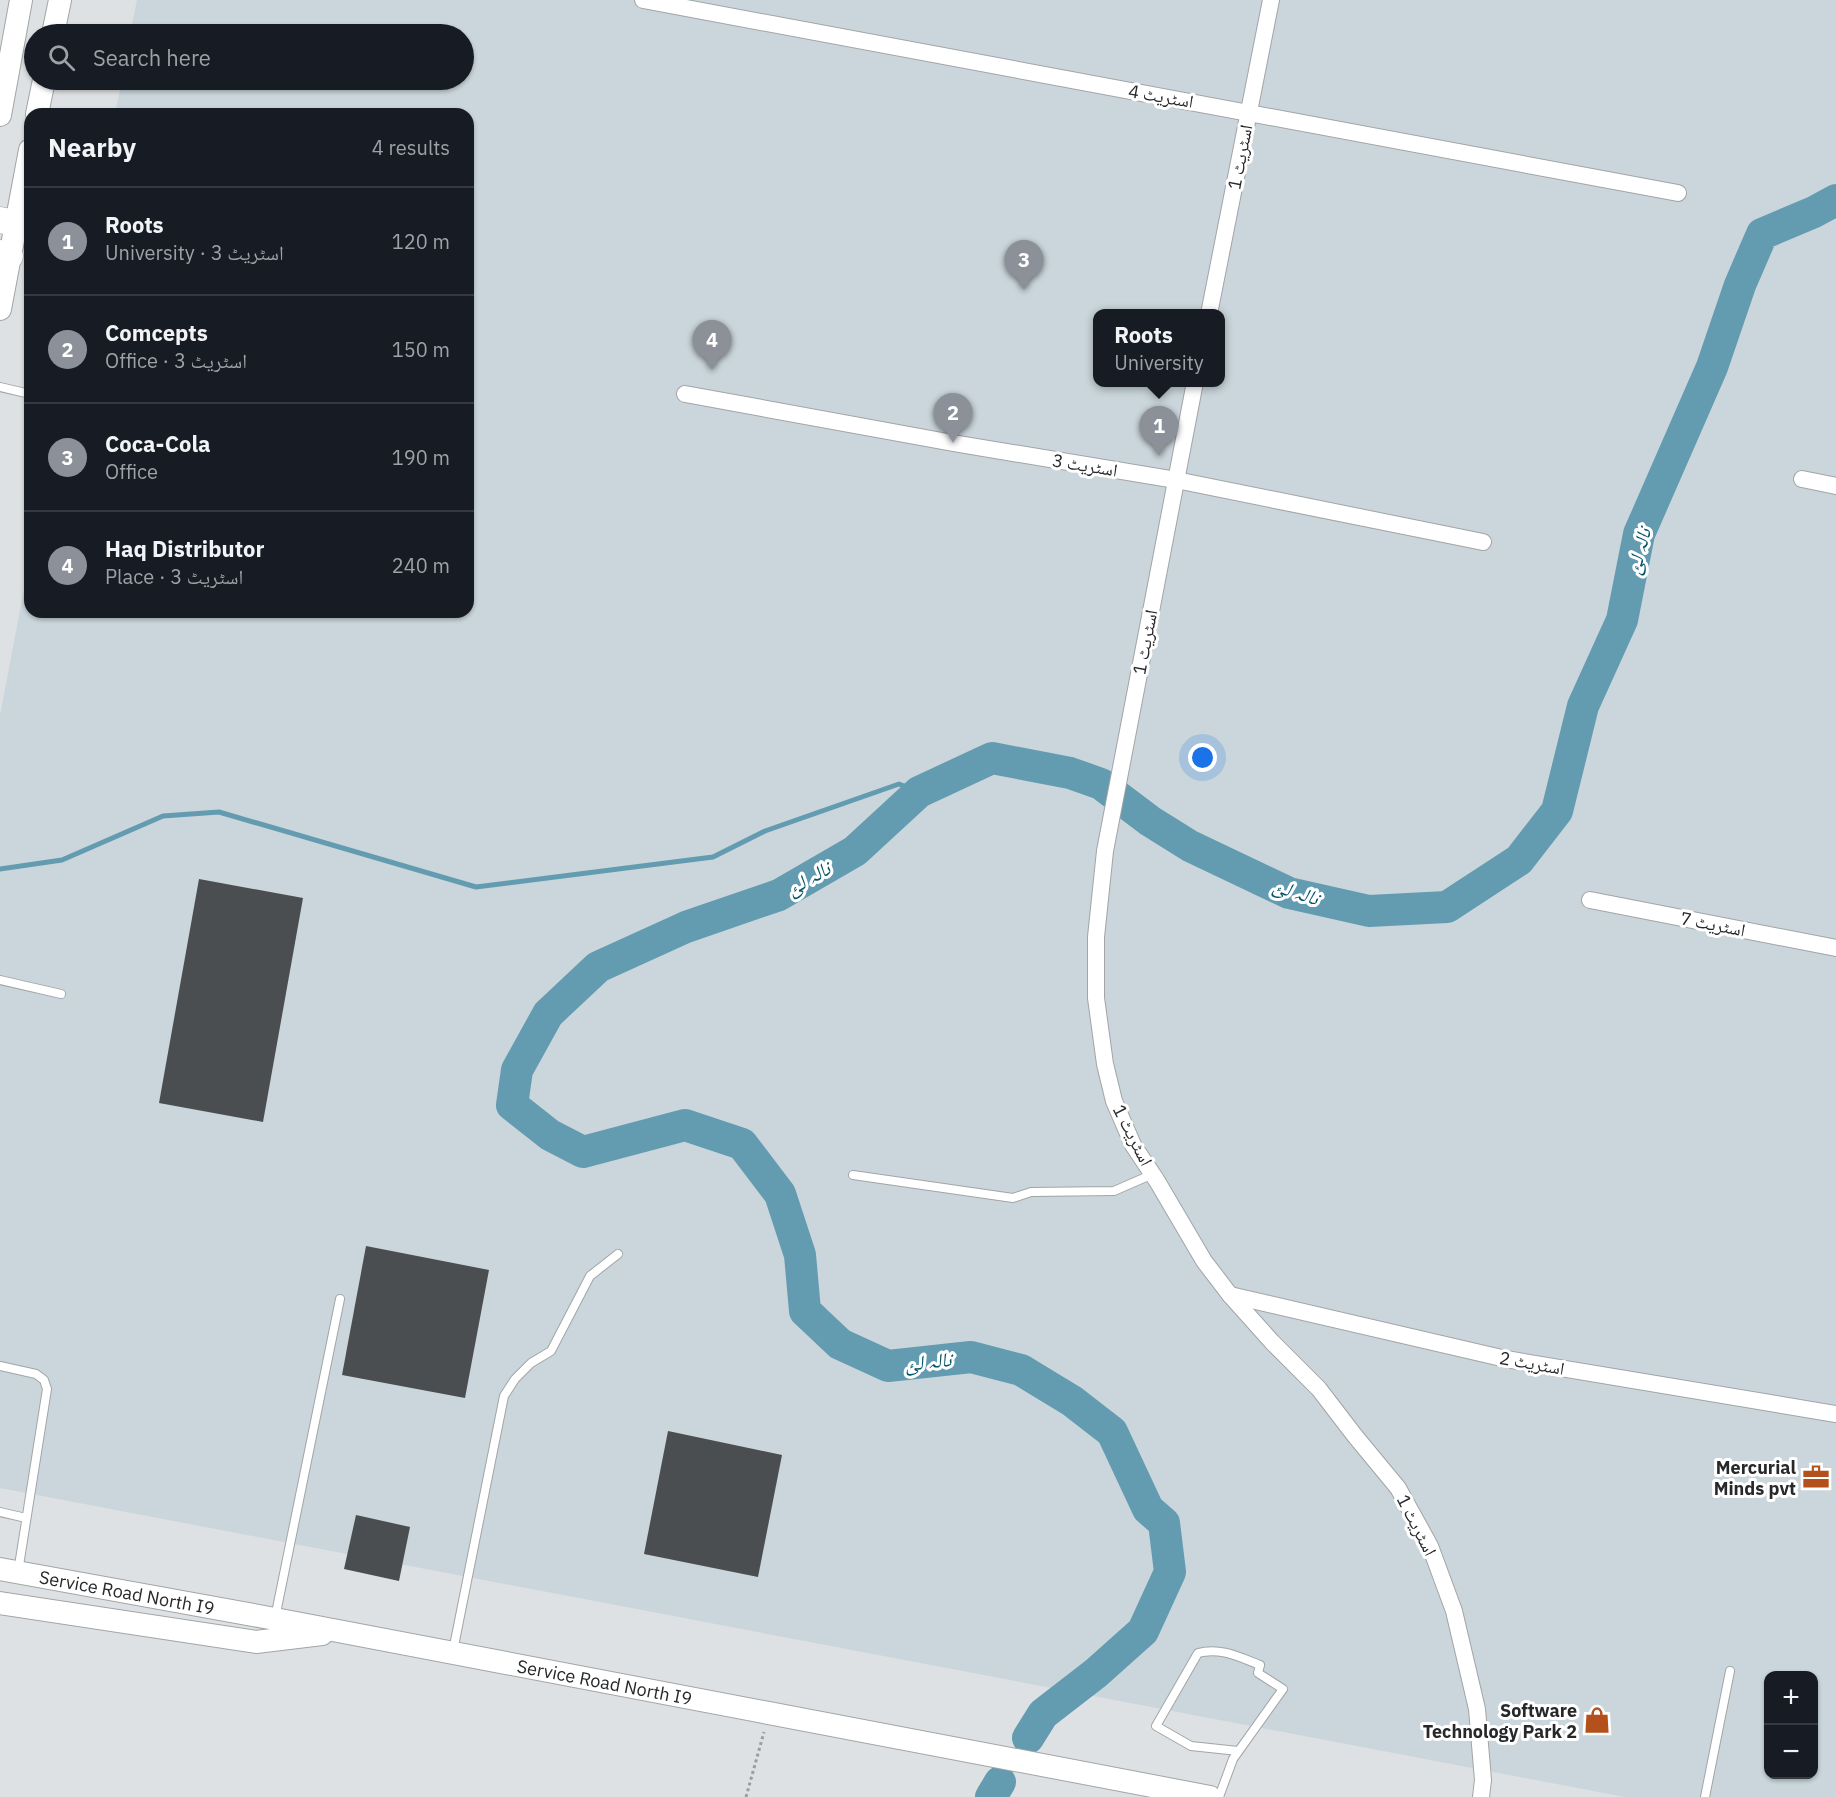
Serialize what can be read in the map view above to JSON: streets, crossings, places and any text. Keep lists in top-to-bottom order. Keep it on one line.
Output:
{"streets":{"main road":["Service Road North I9"],"street":["اسٹریٹ 4","اسٹریٹ 1","اسٹریٹ 3","اسٹریٹ 7","اسٹریٹ 2"]},"crossings":[["اسٹریٹ 4","اسٹریٹ 1"],["اسٹریٹ 1","اسٹریٹ 3"],["اسٹریٹ 1","اسٹریٹ 2"]],"water":["نالہ لئ"],"places":{"office":["Mercurial Minds pvt"],"shop":["Software Technology Park 2"]},"page":{"search":"Search here","heading":["Nearby","4 results"],"list":[{"mark":"1","name":"Roots","note":"University · اسٹریٹ 3","value":"120 m"},{"mark":"2","name":"Comcepts","note":"Office · اسٹریٹ 3","value":"150 m"},{"mark":"3","name":"Coca-Cola","note":"Office","value":"190 m"},{"mark":"4","name":"Haq Distributor","note":"Place · اسٹریٹ 3","value":"240 m"}],"pins":["3","4","2","1"],"popup":["Roots","University"],"map_buttons":["+","−"]}}
